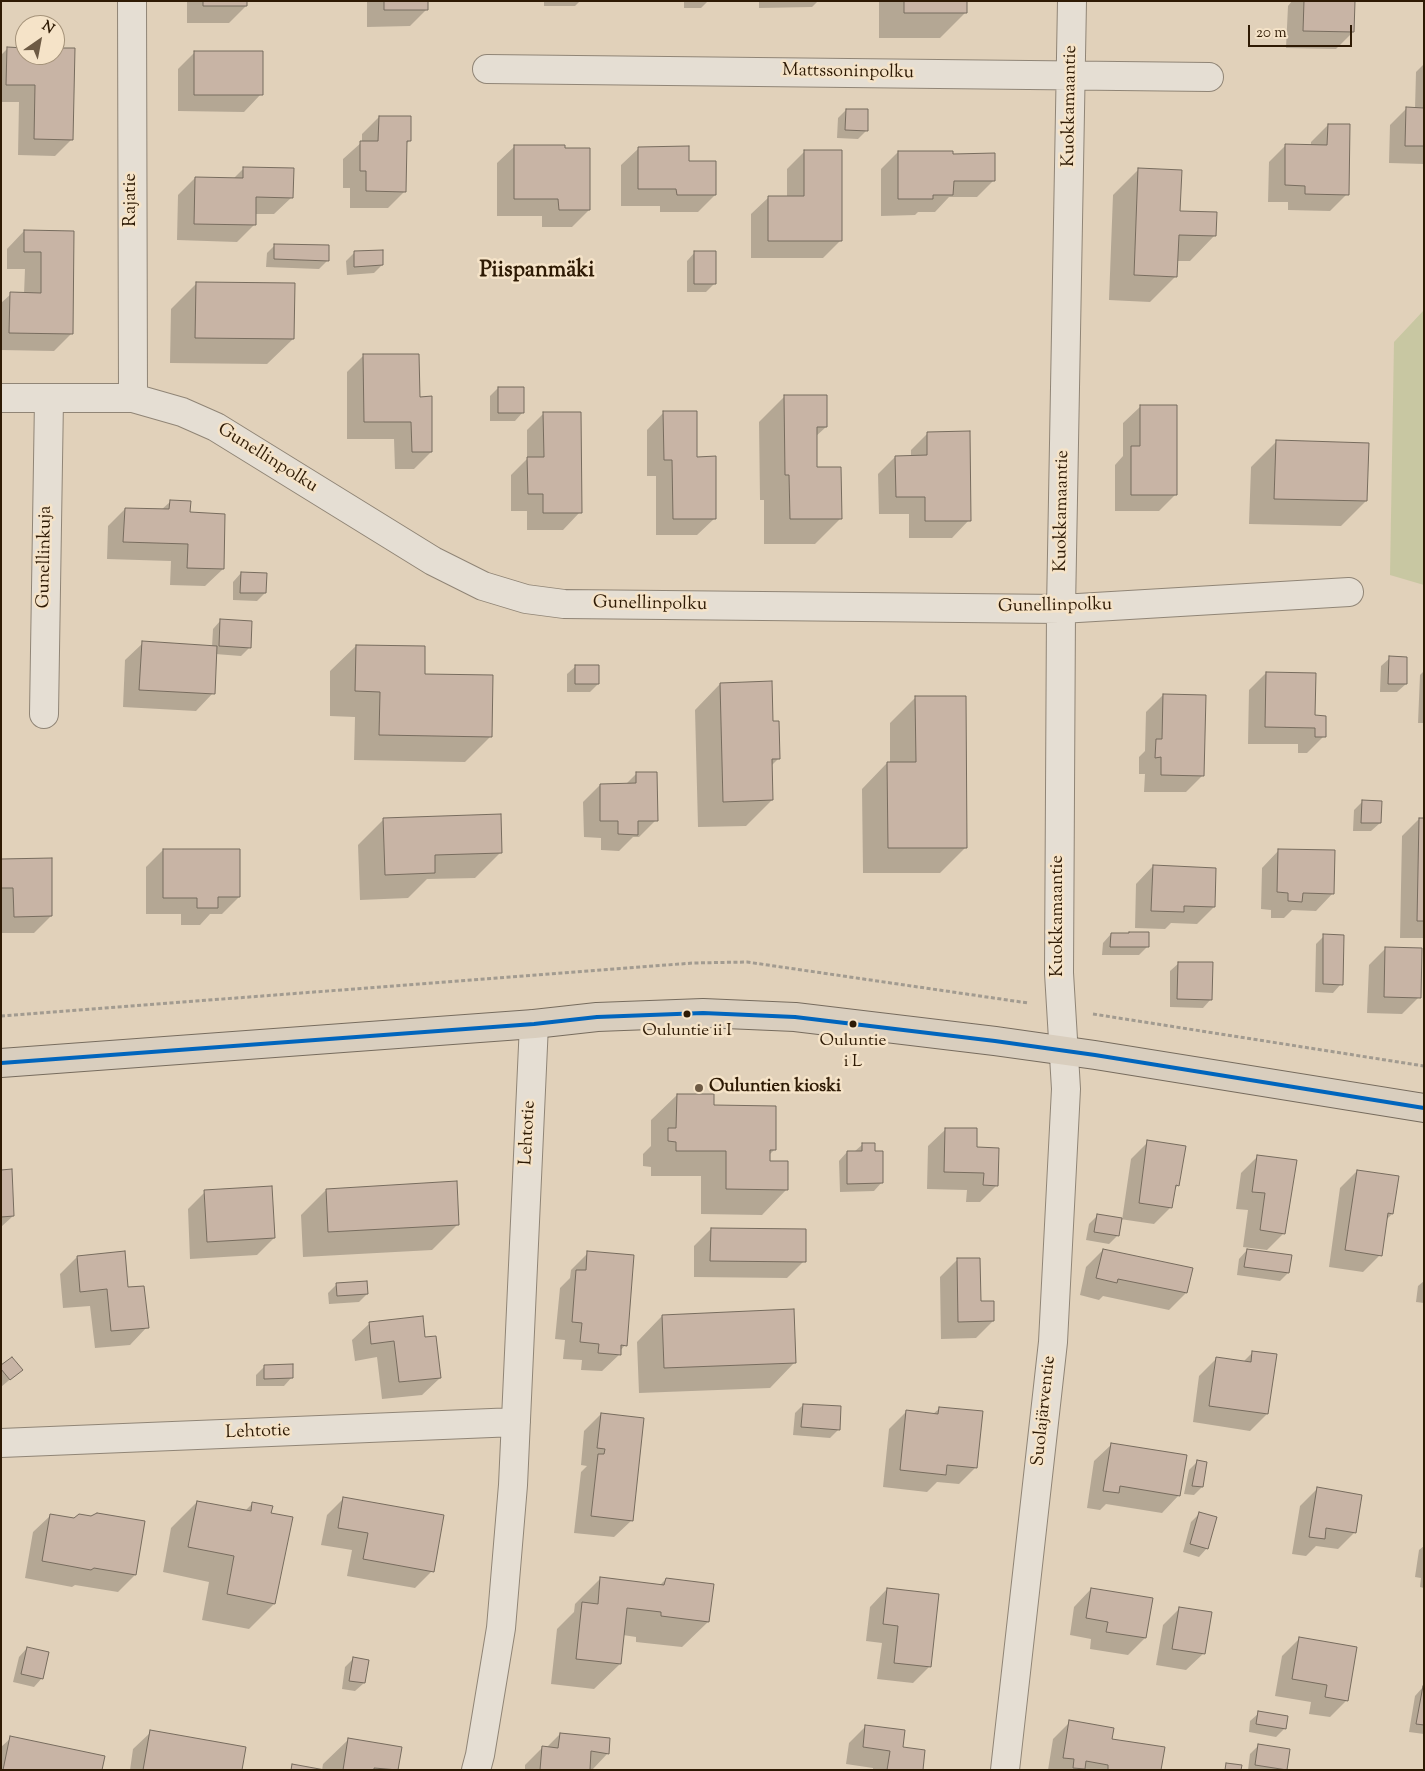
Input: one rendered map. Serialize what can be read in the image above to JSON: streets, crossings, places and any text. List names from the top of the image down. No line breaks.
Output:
{"streets":{"street":["Mattssoninpolku","Kuokkamaantie","Rajatie","Gunellinpolku","Gunellinkuja","Lehtotie","Suolajärventie"]},"crossings":[["Mattssoninpolku","Kuokkamaantie"],["Kuokkamaantie","Gunellinpolku"],["Kuokkamaantie","Suolajärventie"],["Rajatie","Gunellinpolku"],["Gunellinpolku","Gunellinkuja"]],"districts":["Piispanmäki"],"places":["Ouluntie ii I","Ouluntie i L","Ouluntien kioski"],"scale_bar":"20 m","north":"top right"}
